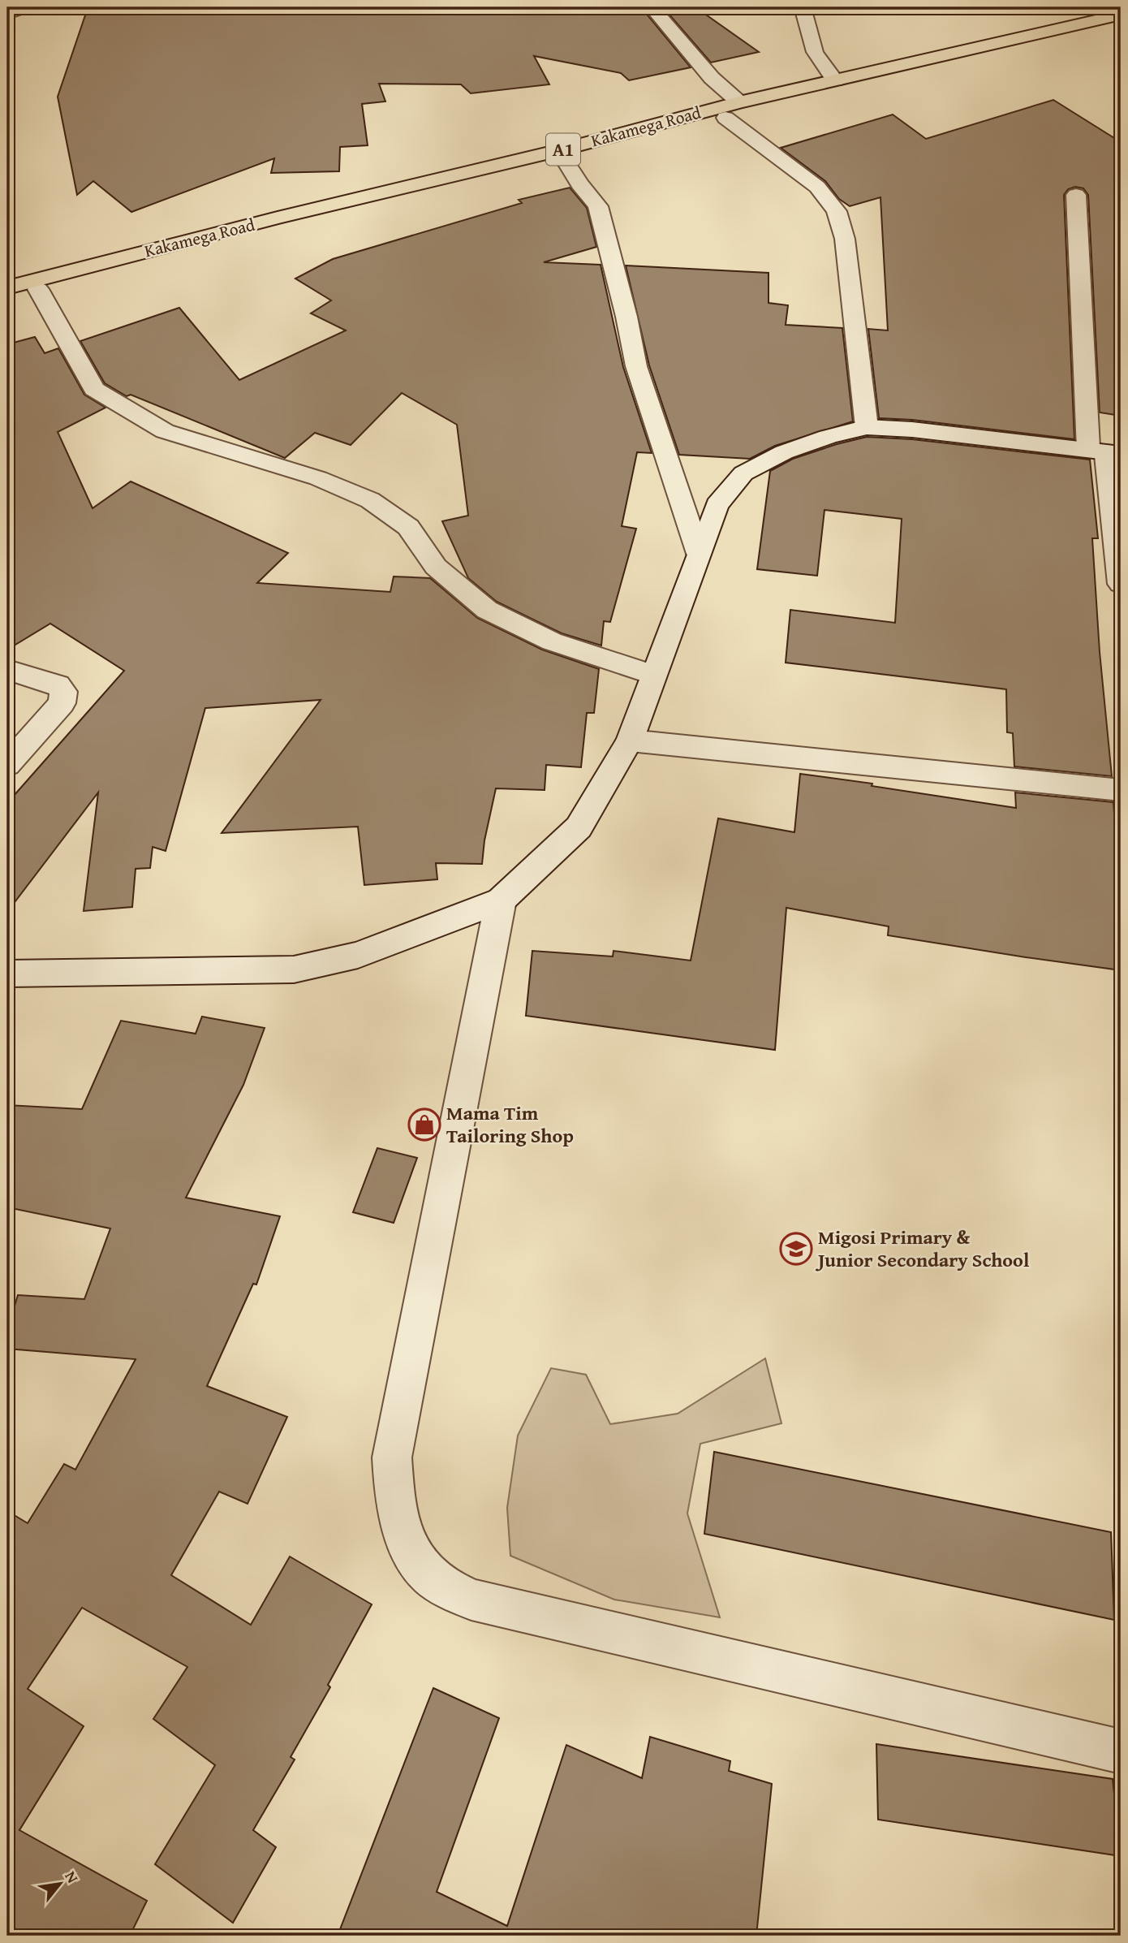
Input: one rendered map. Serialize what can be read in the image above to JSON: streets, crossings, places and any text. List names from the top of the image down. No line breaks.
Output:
{"streets":{"highway":["Kakamega Road","A1"]},"places":{"shop":["Mama Tim Tailoring Shop"],"school or university":["Migosi Primary & Junior Secondary School"]},"north":"top right"}
